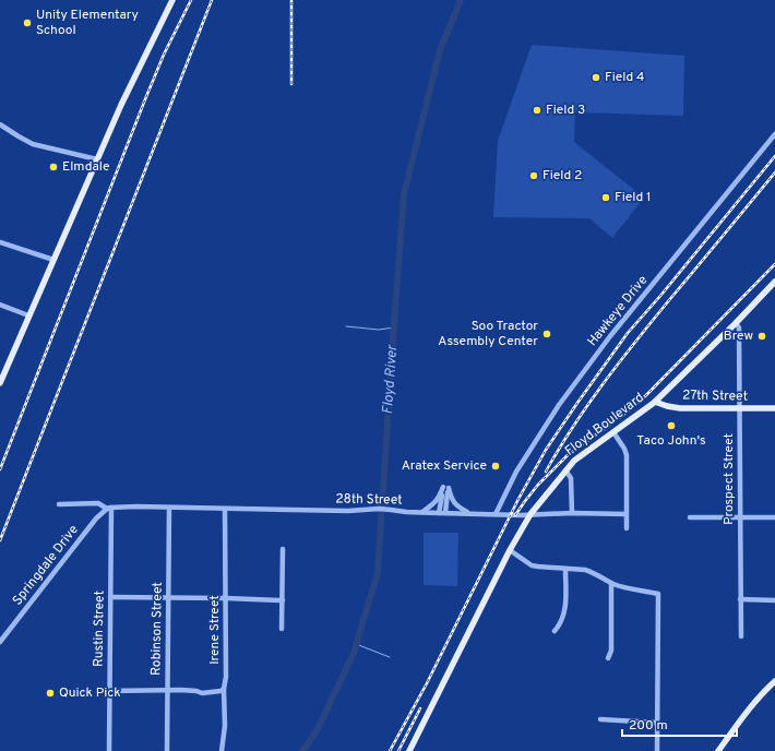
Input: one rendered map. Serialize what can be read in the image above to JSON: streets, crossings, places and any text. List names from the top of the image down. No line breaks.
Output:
{"streets":{"main road":["27th Street","Floyd Boulevard"],"street":["Hawkeye Drive","Prospect Street","28th Street","Springdale Drive","Rustin Street","Robinson Street","Irene Street"]},"crossings":[["Hawkeye Drive","28th Street"],["27th Street","Floyd Boulevard"],["27th Street","Prospect Street"],["Floyd Boulevard","Prospect Street"],["Floyd Boulevard","28th Street"],["28th Street","Springdale Drive"],["28th Street","Rustin Street"],["28th Street","Robinson Street"],["28th Street","Irene Street"],["Springdale Drive","Rustin Street"]],"water":["Floyd River"],"places":["Unity Elementary School","Field 4","Field 3","Elmdale","Field 2","Field 1","Soo Tractor Assembly Center","Brew","Taco John's","Aratex Service","Quick Pick"],"scale_bar":"200 m"}
